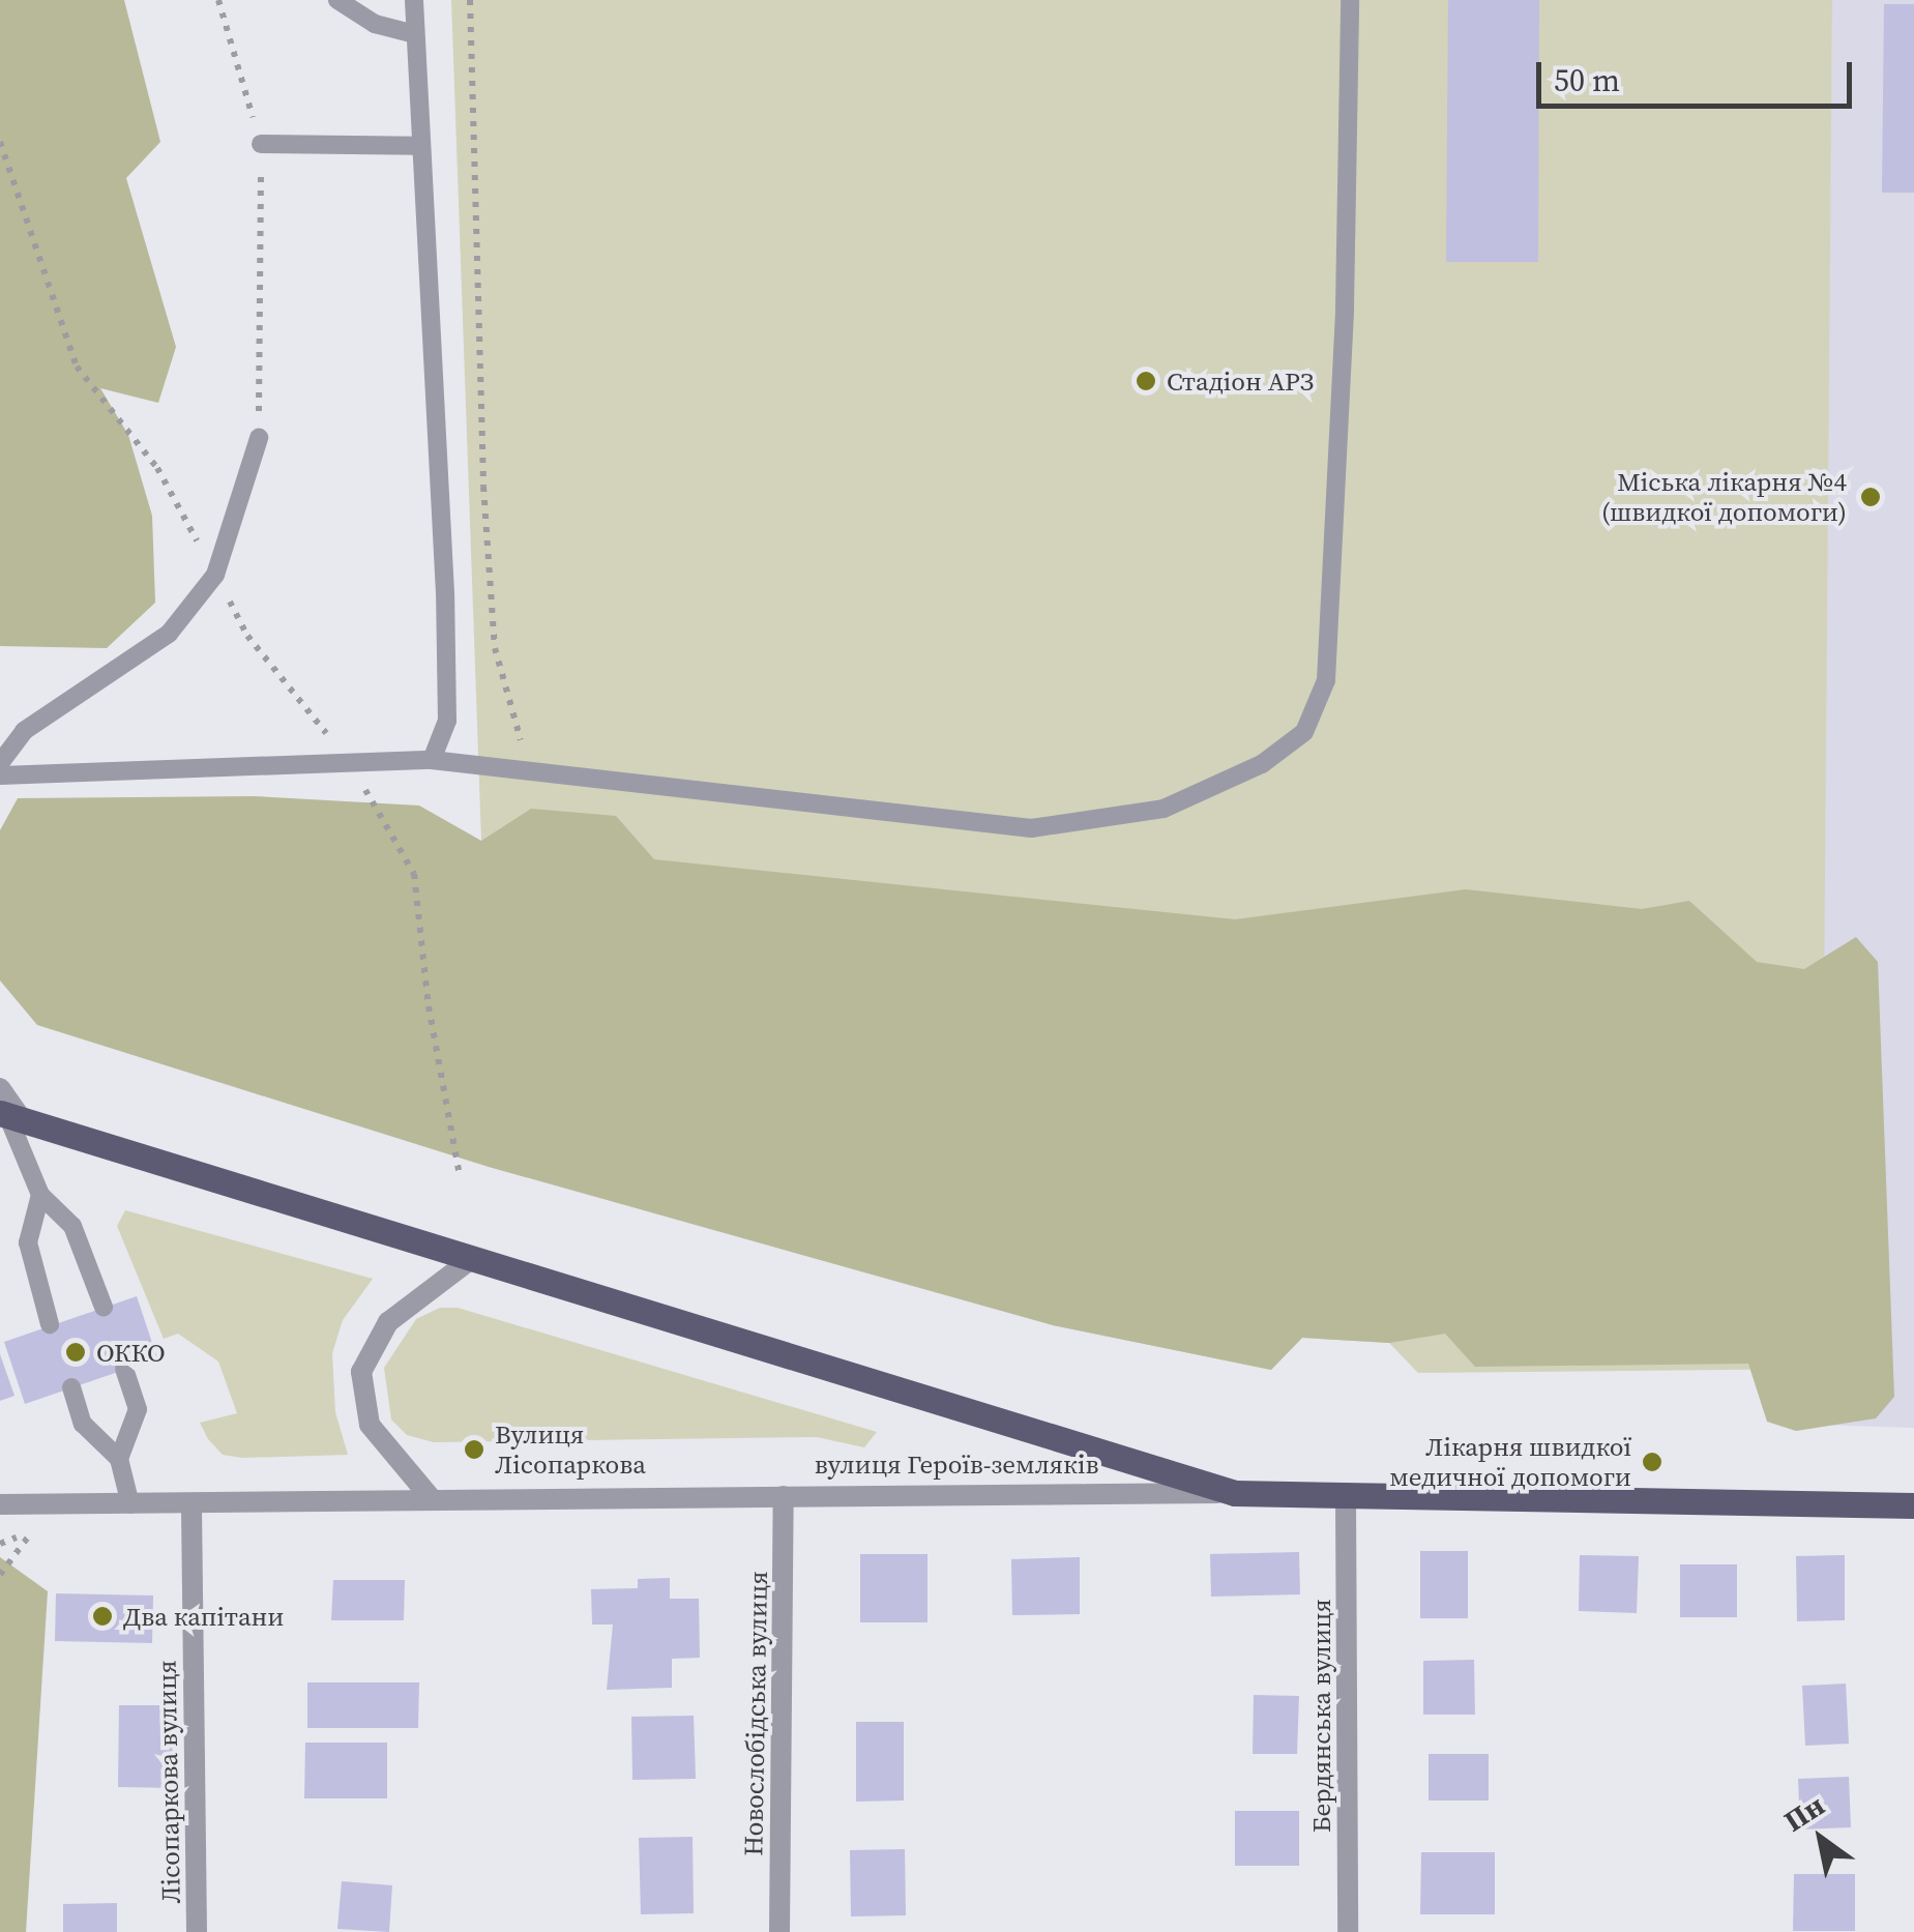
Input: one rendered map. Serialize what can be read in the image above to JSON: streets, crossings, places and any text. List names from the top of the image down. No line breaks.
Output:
{"streets":{"main road":["вулиця Героїв-земляків"],"street":["Новослобідська вулиця","Бердянська вулиця","Лісопаркова вулиця"]},"crossings":[["вулиця Героїв-земляків","Новослобідська вулиця"],["вулиця Героїв-земляків","Бердянська вулиця"],["вулиця Героїв-земляків","Лісопаркова вулиця"]],"places":["Стадіон АРЗ","Міська лікарня №4 (швидкої допомоги)","ОККО","Вулиця Лісопаркова","Лікарня швидкої медичної допомоги","Два капітани"],"scale_bar":"50 m","north":"top left"}
